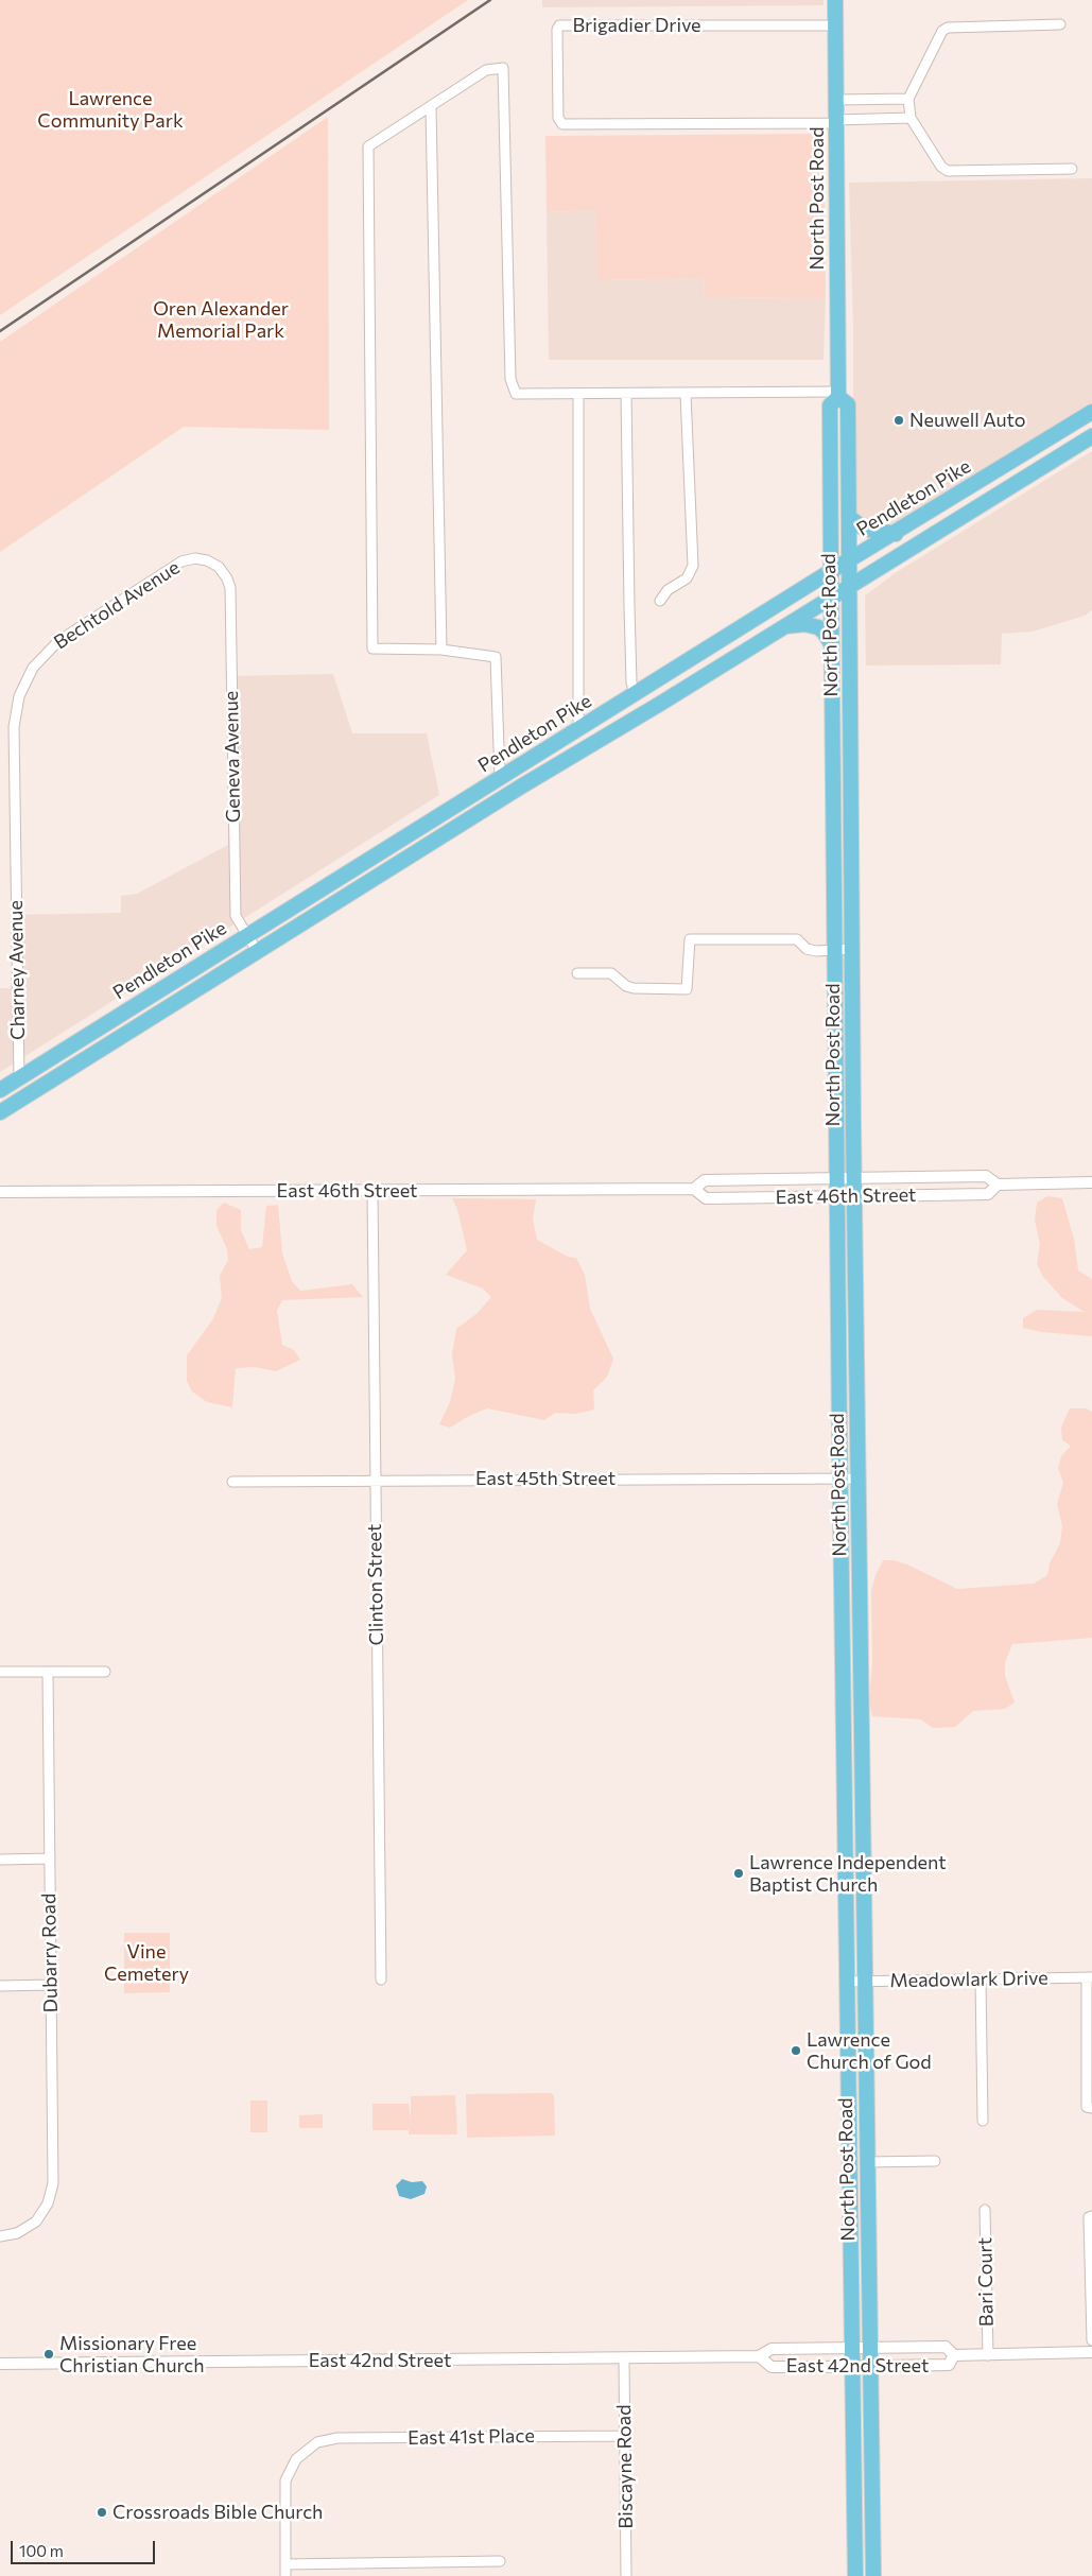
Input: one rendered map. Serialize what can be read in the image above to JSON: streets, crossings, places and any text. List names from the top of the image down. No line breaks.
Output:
{"streets":{"main road":["North Post Road","Pendleton Pike"],"street":["Brigadier Drive","Bechtold Avenue","Geneva Avenue","Charney Avenue","East 46th Street","East 45th Street","Clinton Street","Dubarry Road","Meadowlark Drive","Bari Court","East 42nd Street","East 41st Place","Biscayne Road"]},"crossings":[["Brigadier Drive","North Post Road"],["North Post Road","Pendleton Pike"],["North Post Road","East 46th Street"],["North Post Road","East 45th Street"],["North Post Road","Meadowlark Drive"],["North Post Road","East 42nd Street"],["Pendleton Pike","Geneva Avenue"],["Pendleton Pike","Charney Avenue"],["Bechtold Avenue","Geneva Avenue"],["Bechtold Avenue","Charney Avenue"],["East 46th Street","Clinton Street"],["East 45th Street","Clinton Street"],["Bari Court","East 42nd Street"],["East 42nd Street","Biscayne Road"],["East 41st Place","Biscayne Road"]],"parks":["Lawrence Community Park","Oren Alexander Memorial Park","Vine Cemetery"],"places":["Neuwell Auto","Lawrence Independent Baptist Church","Lawrence Church of God","Missionary Free Christian Church","Crossroads Bible Church"],"scale_bar":"100 m"}
